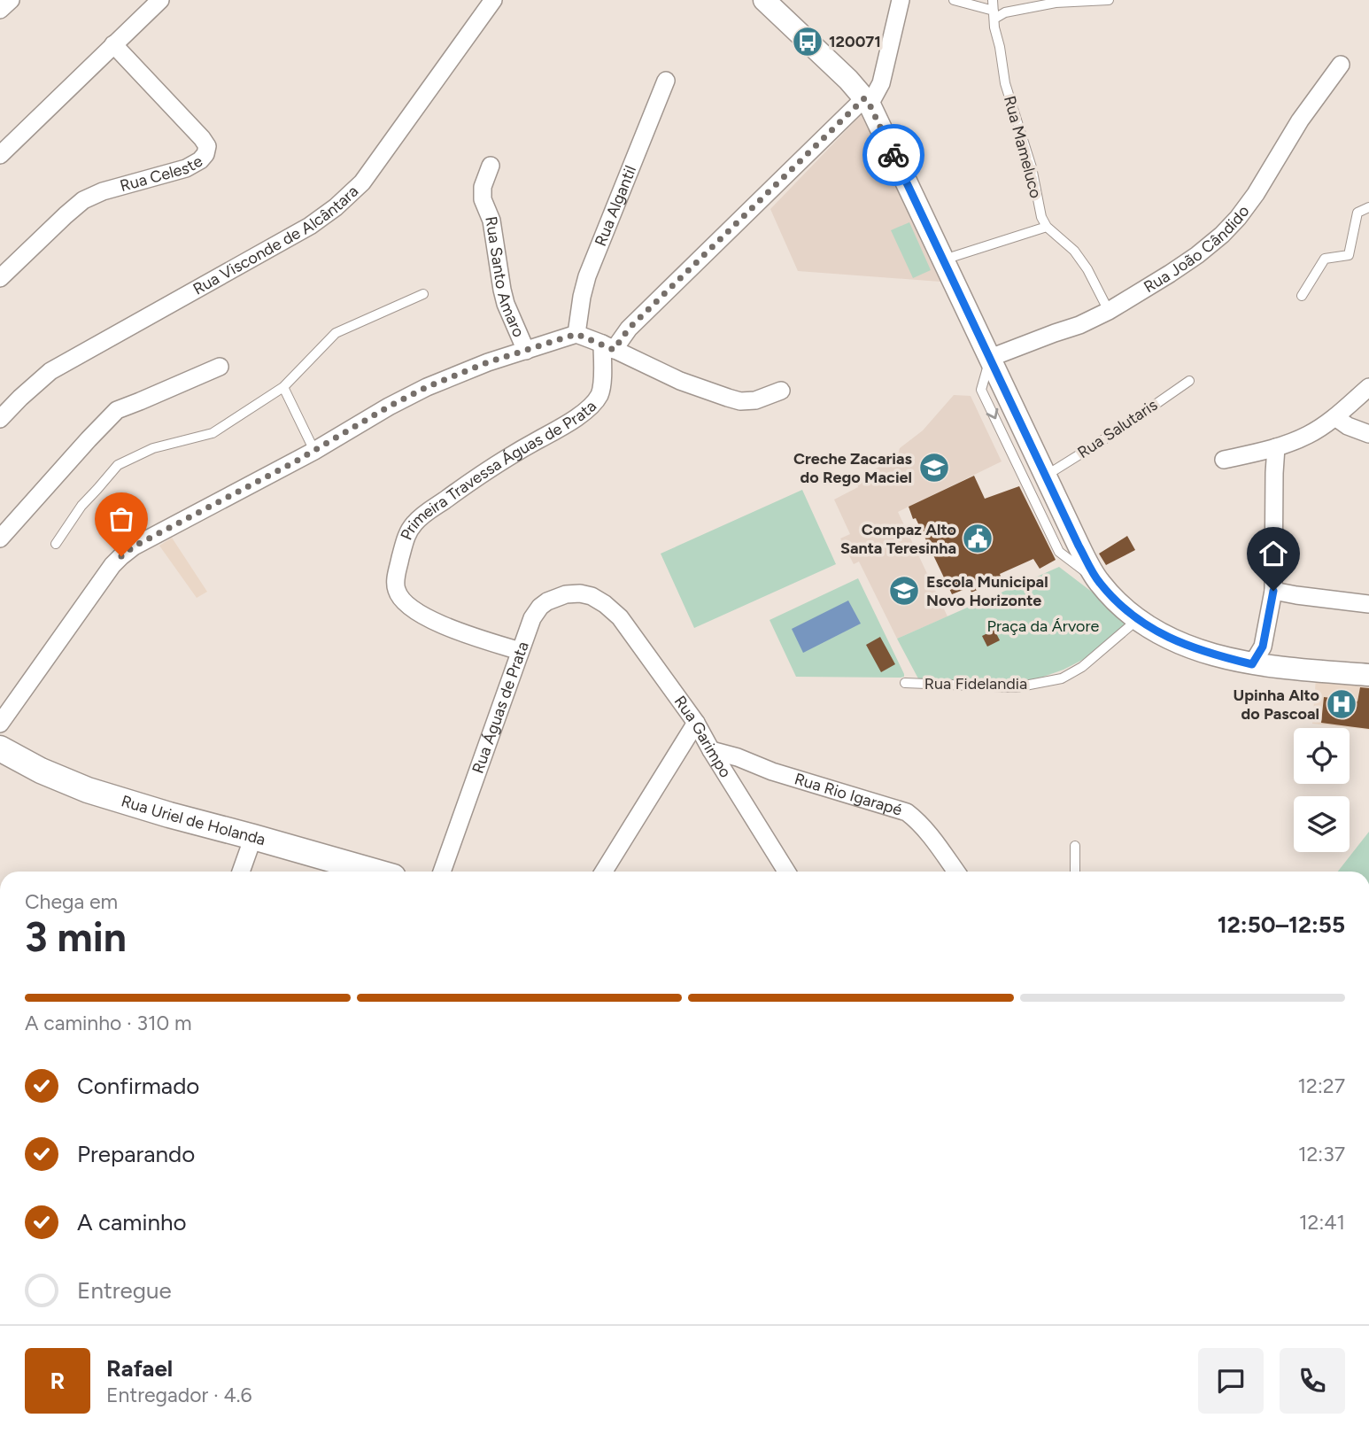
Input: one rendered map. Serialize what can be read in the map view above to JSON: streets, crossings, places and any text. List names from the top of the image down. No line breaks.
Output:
{"streets":{"main road":["Rua Uriel de Holanda"],"street":["Rua Celeste","Rua Algantil","Rua Visconde de Alcântara","Rua João Cândido","Rua Santo Amaro","Primeira Travessa Águas de Prata","Rua Águas de Prata","Rua Garimpo","Rua Rio Igarapé"],"lane":["Rua Mameluco","Rua Salutaris","Rua Fidelandia"]},"crossings":[["Rua Mameluco","Rua João Cândido"],["Primeira Travessa Águas de Prata","Rua Águas de Prata"],["Rua Águas de Prata","Rua Garimpo"],["Rua Garimpo","Rua Rio Igarapé"]],"parks":["Praça da Árvore"],"places":{"bus stop":["120071"],"school or university":["Creche Zacarias do Rego Maciel","Escola Municipal Novo Horizonte"],"public building":["Compaz Alto Santa Teresinha"],"hospital":["Upinha Alto do Pascoal"]},"page":{"heading":["3 min","Chega em","12:50–12:55"],"panel":["Rafael","Entregador · 4.6"],"bar":"A caminho · 310 m","list":[["Confirmado","12:27"],["Preparando","12:37"],["A caminho","12:41"],"Entregue"],"round":"R"}}
